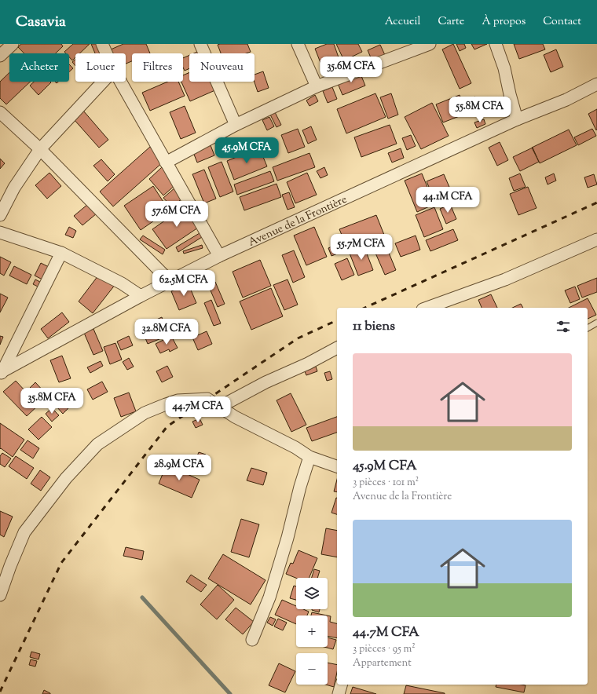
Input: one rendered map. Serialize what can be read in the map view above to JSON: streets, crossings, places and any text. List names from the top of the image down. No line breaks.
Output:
{"streets":{"street":["Avenue de la Frontière"]},"page":{"header":"Casavia","nav":["Accueil","Carte","À propos","Contact"],"chip":["Acheter","Louer","Filtres","Nouveau"],"price":["35.6M CFA","55.8M CFA","45.9M CFA","44.1M CFA","57.6M CFA","55.7M CFA","62.5M CFA","32.8M CFA","35.8M CFA","44.7M CFA","28.9M CFA"],"heading":"11 biens","list":[{"name":"45.9M CFA","note":"3 pièces · 101 m² · Avenue de la Frontière"},{"name":"44.7M CFA","note":"3 pièces · 95 m² · Appartement"}],"map_buttons":["+","−"]}}
